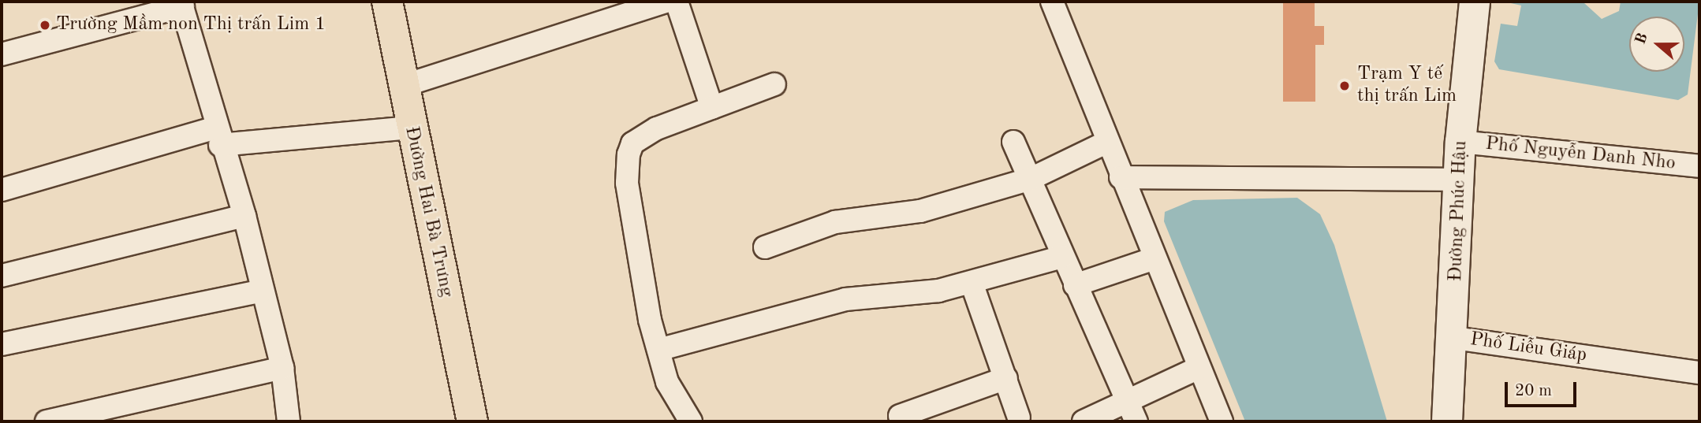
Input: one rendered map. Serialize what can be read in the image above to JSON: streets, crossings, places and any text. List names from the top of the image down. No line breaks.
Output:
{"streets":{"main road":["Đường Hai Bà Trưng"],"street":["Phố Nguyễn Danh Nho","Đường Phúc Hậu","Phố Liễu Giáp"]},"crossings":[["Phố Nguyễn Danh Nho","Đường Phúc Hậu"],["Đường Phúc Hậu","Phố Liễu Giáp"]],"places":["Trường Mầm non Thị trấn Lim 1","Trạm Y tế thị trấn Lim"],"scale_bar":"20 m","north":"left"}
